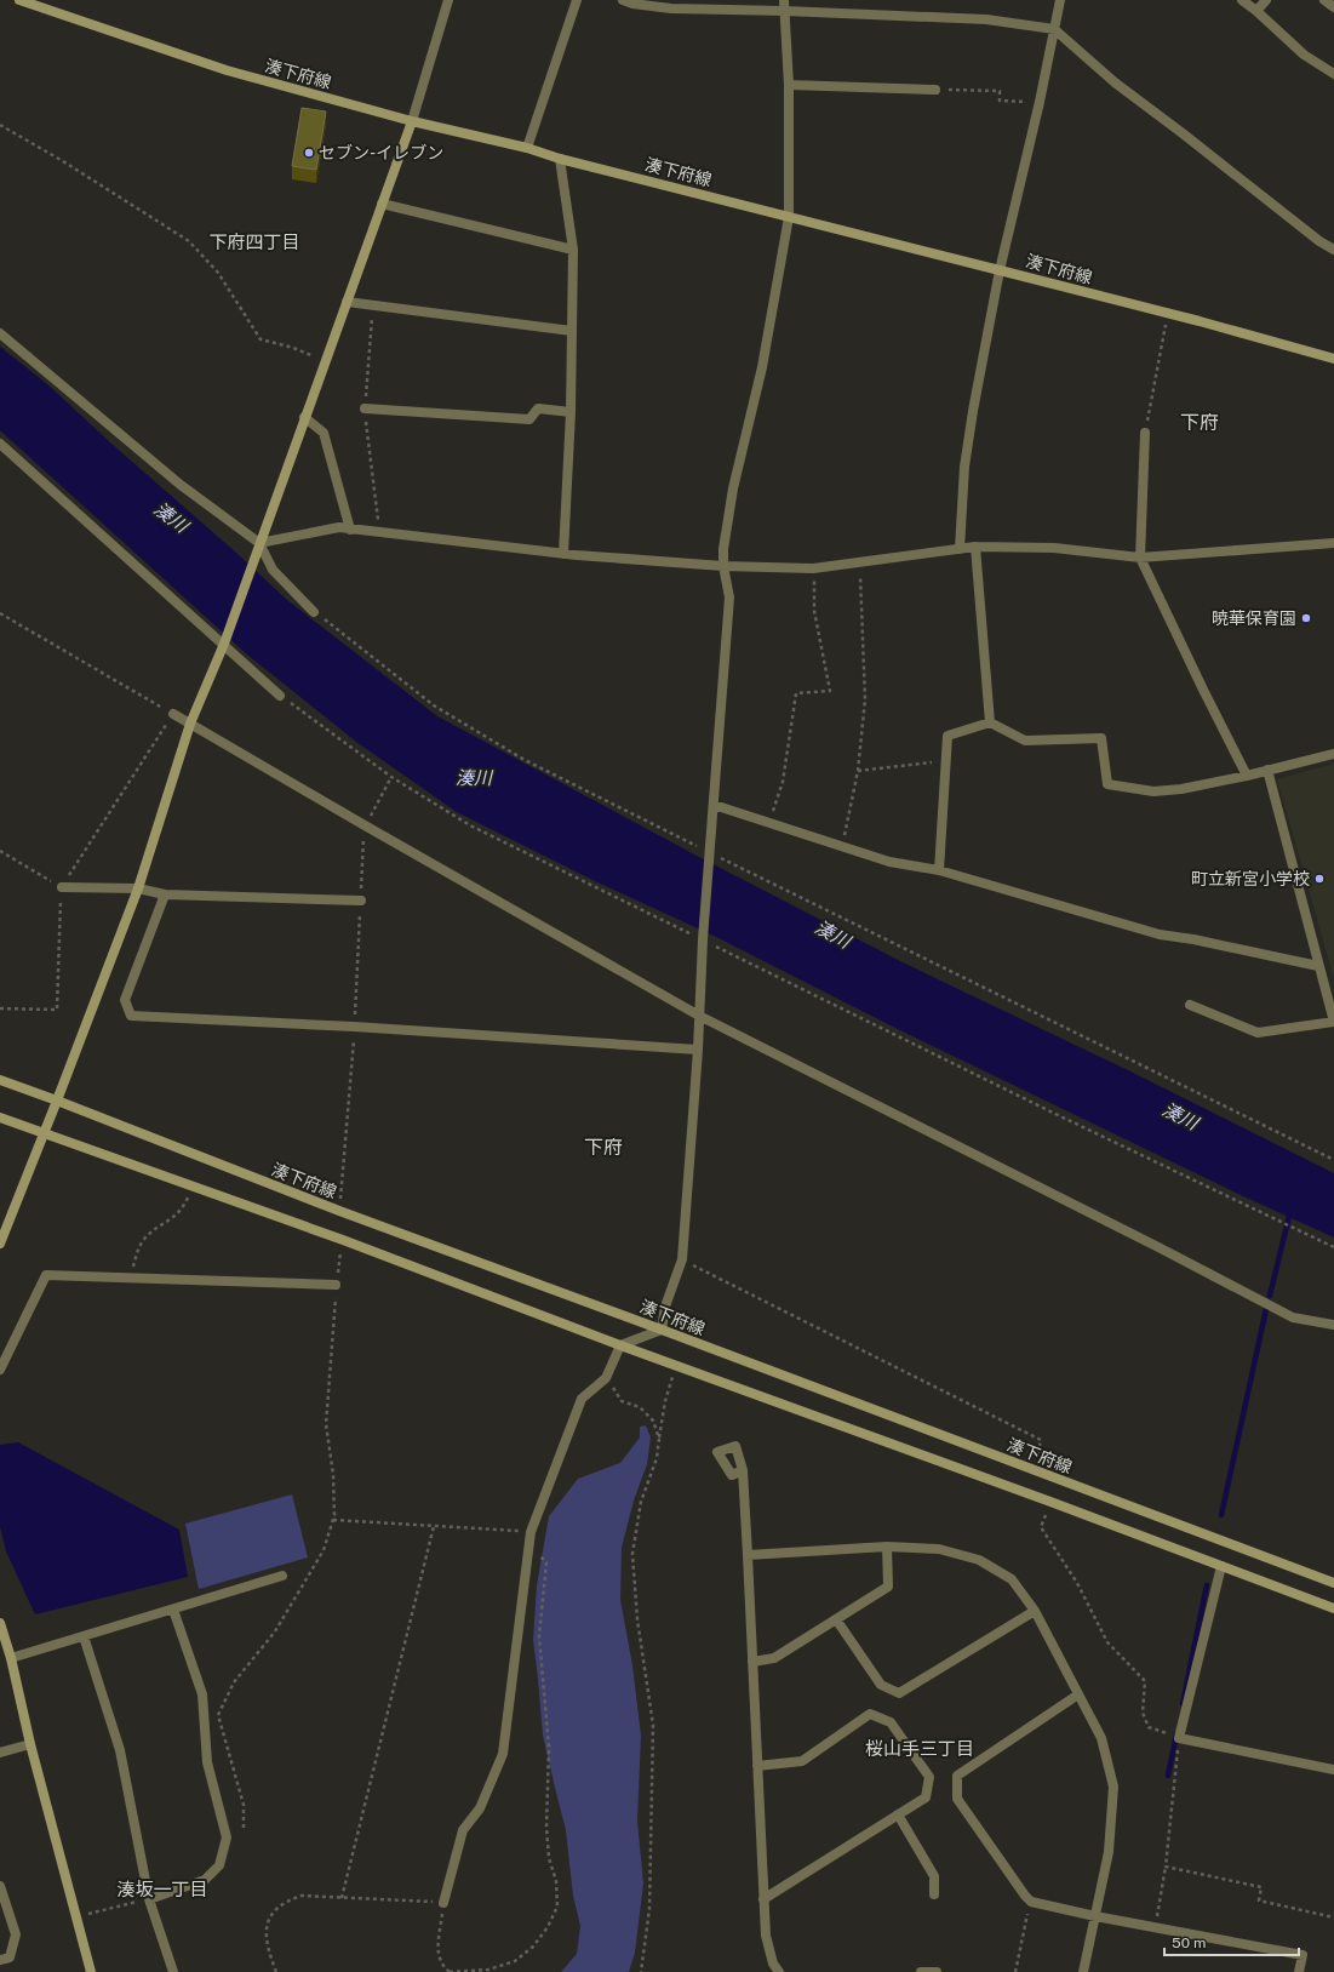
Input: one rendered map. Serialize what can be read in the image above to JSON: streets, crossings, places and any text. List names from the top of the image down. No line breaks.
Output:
{"streets":{"main road":["湊下府線"]},"districts":["下府四丁目","下府","下府","桜山手三丁目","湊坂一丁目"],"water":["湊川"],"places":["セブン-イレブン","暁華保育園","町立新宮小学校"],"scale_bar":"50 m"}
